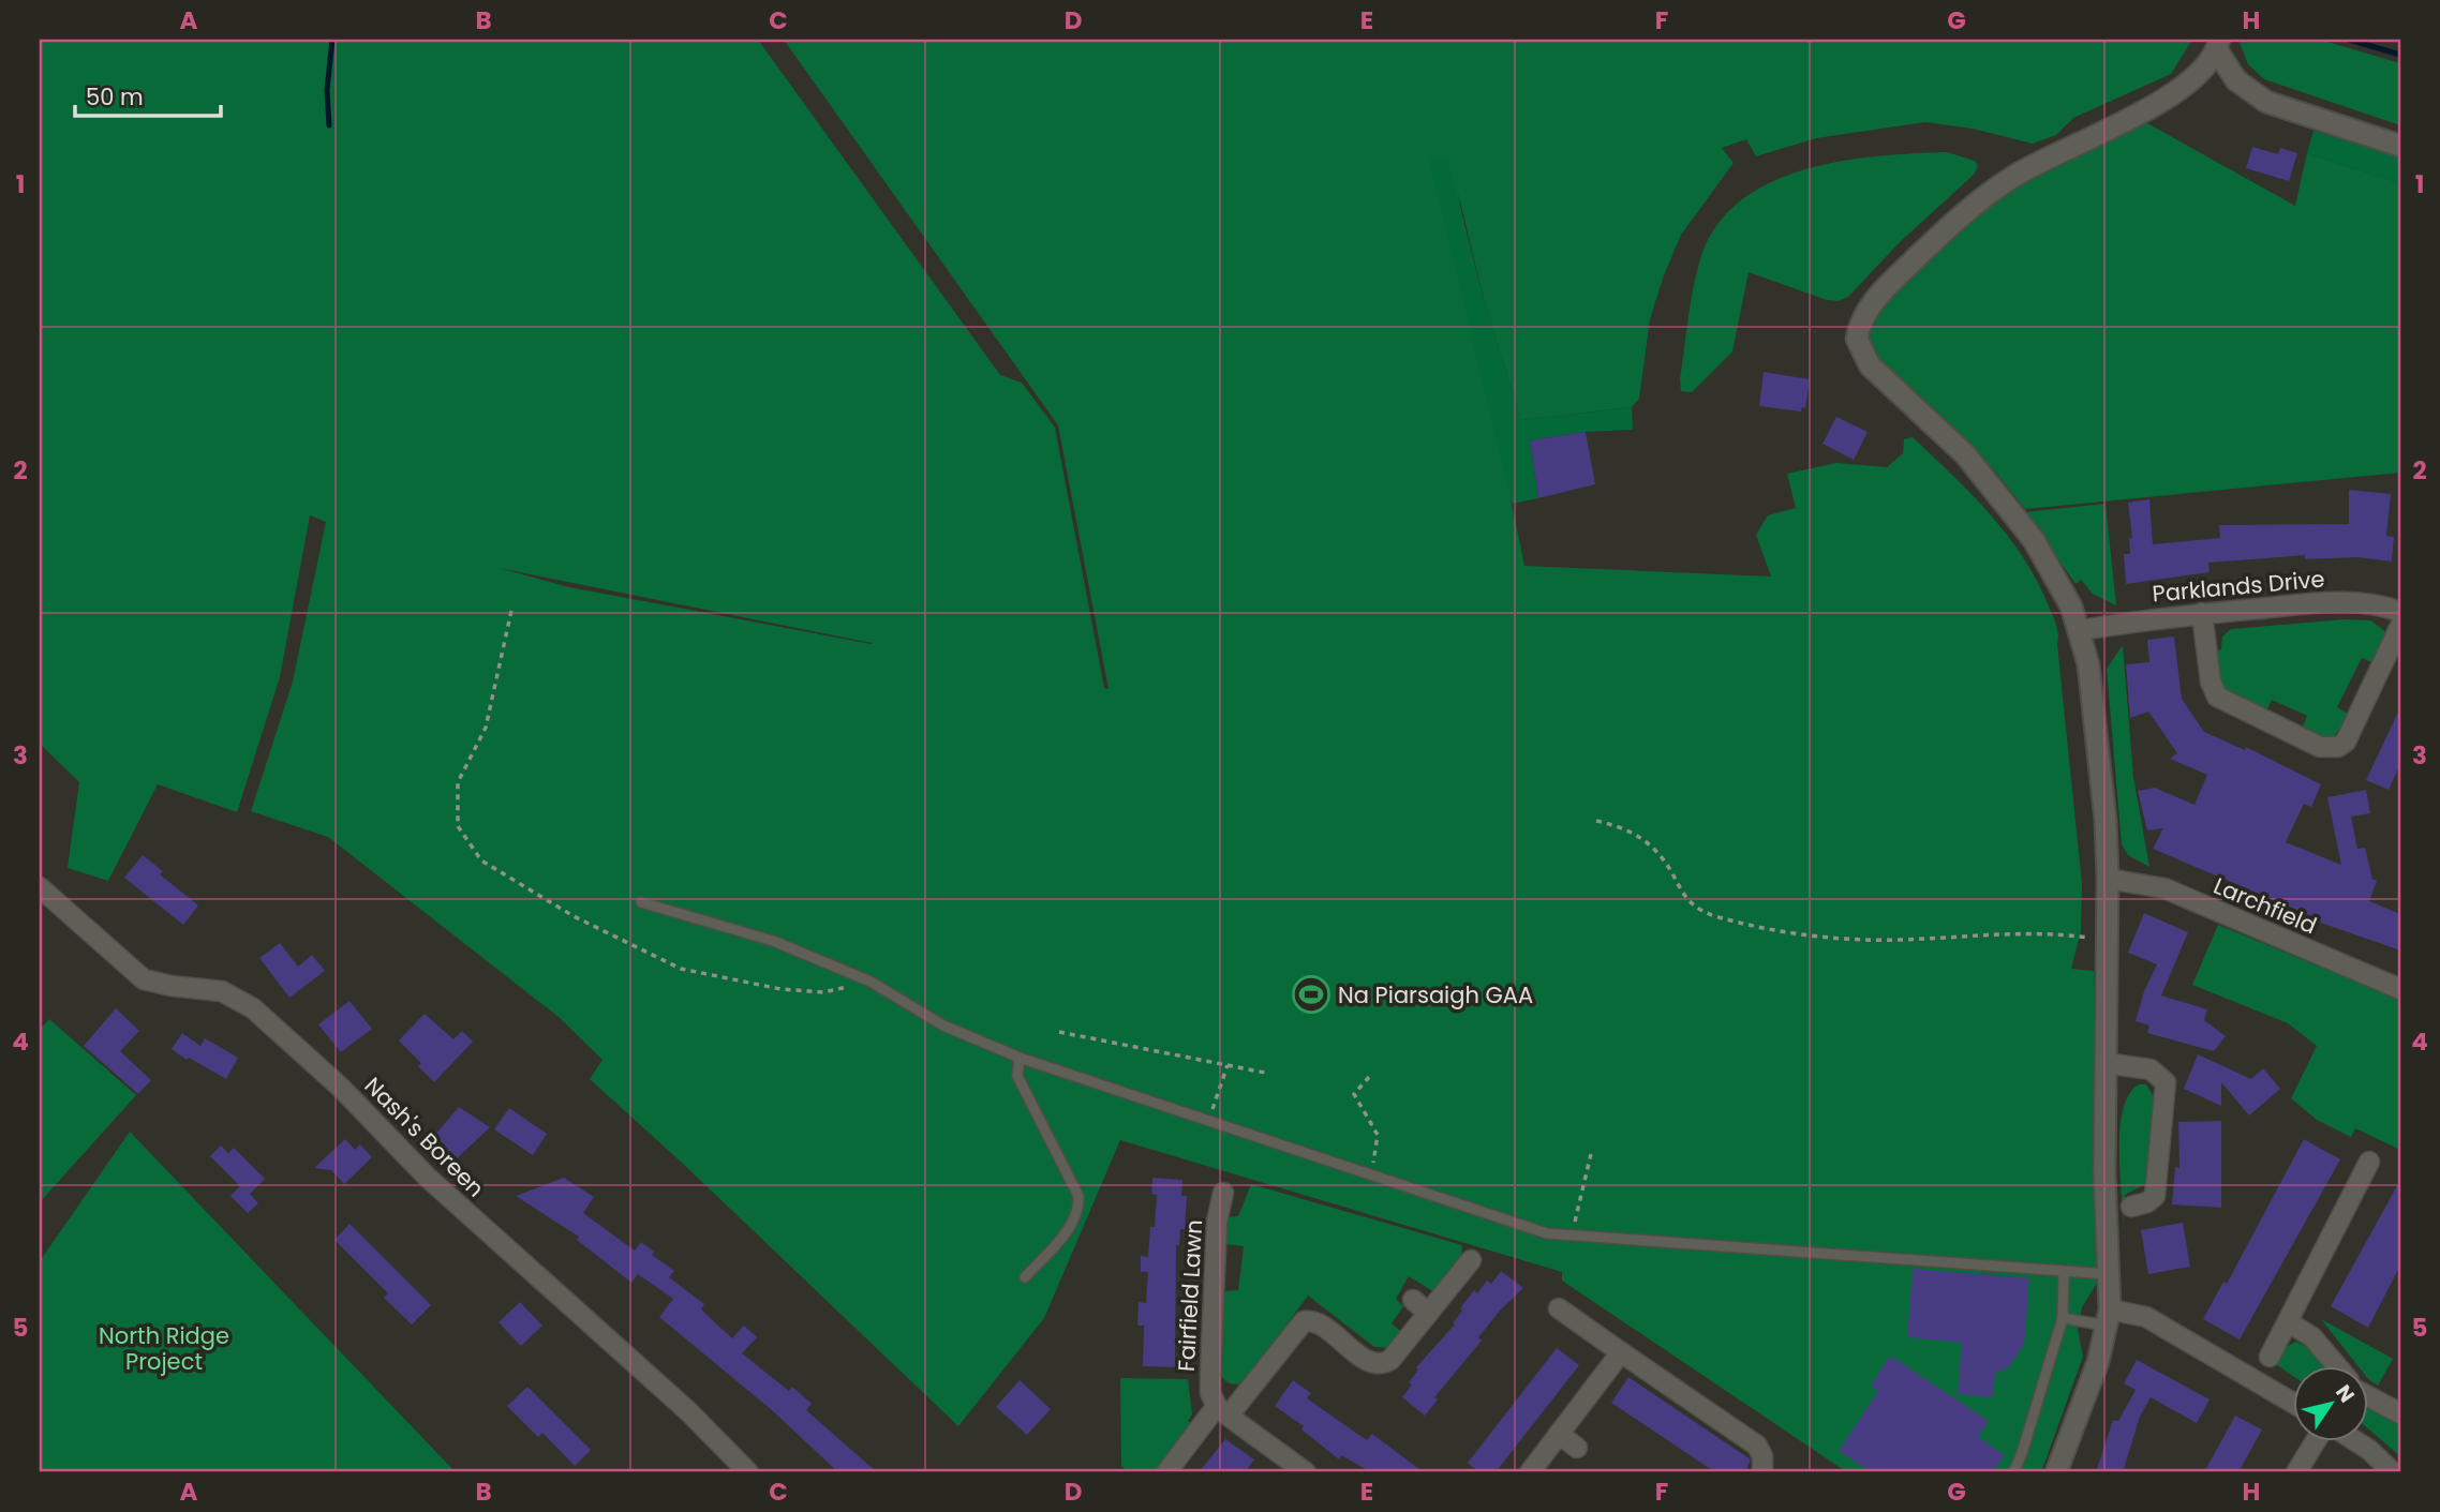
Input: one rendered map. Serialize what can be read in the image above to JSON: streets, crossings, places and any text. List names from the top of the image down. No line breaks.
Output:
{"streets":{"street":["Parklands Drive","Larchfield","Nash's Boreen","Fairfield Lawn"]},"parks":["North Ridge Project"],"places":{"sports":["Na Piarsaigh GAA"]},"scale_bar":"50 m","north":"top right","grid":{"columns":["A","B","C","D","E","F","G","H"],"rows":["1","2","3","4","5"]}}
